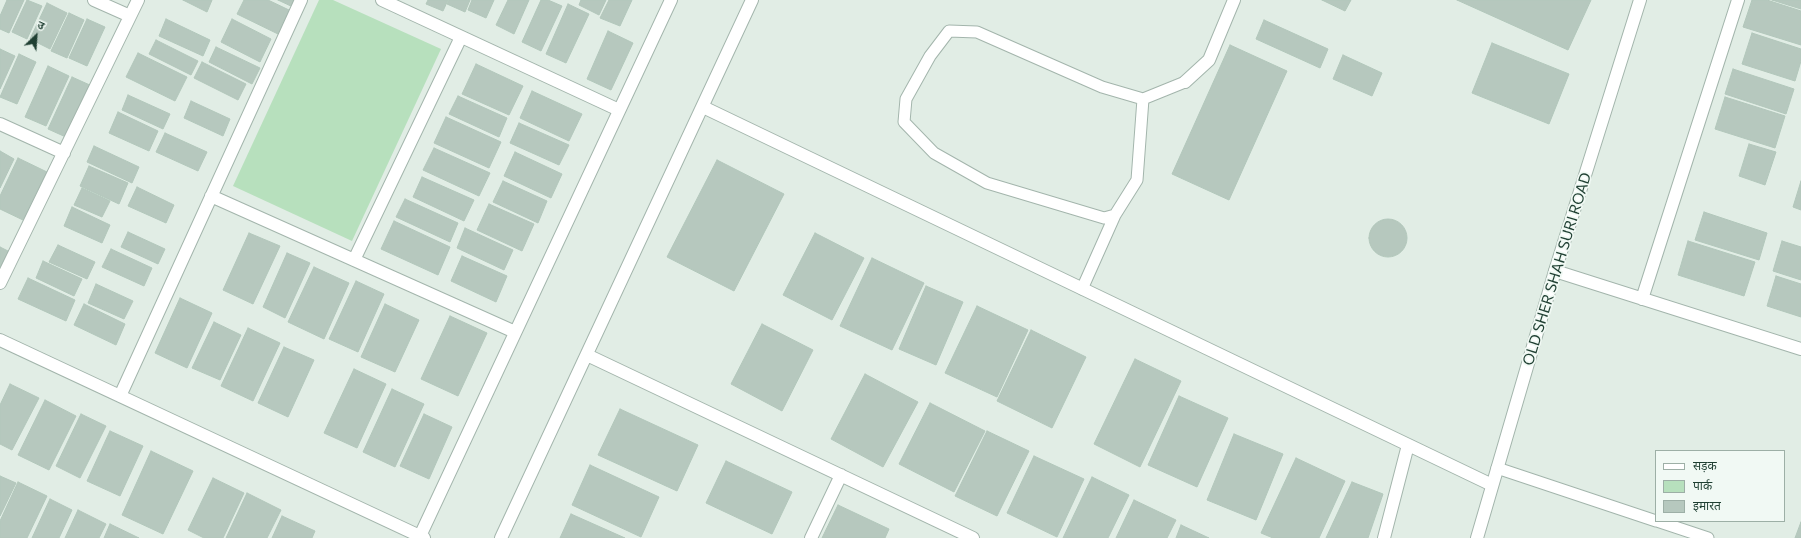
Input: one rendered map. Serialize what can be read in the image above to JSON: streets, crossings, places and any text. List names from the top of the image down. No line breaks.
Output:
{"streets":{"street":["OLD SHER SHAH SURI ROAD"]},"legend":["सड़क","पार्क","इमारत"],"north":"top right"}
